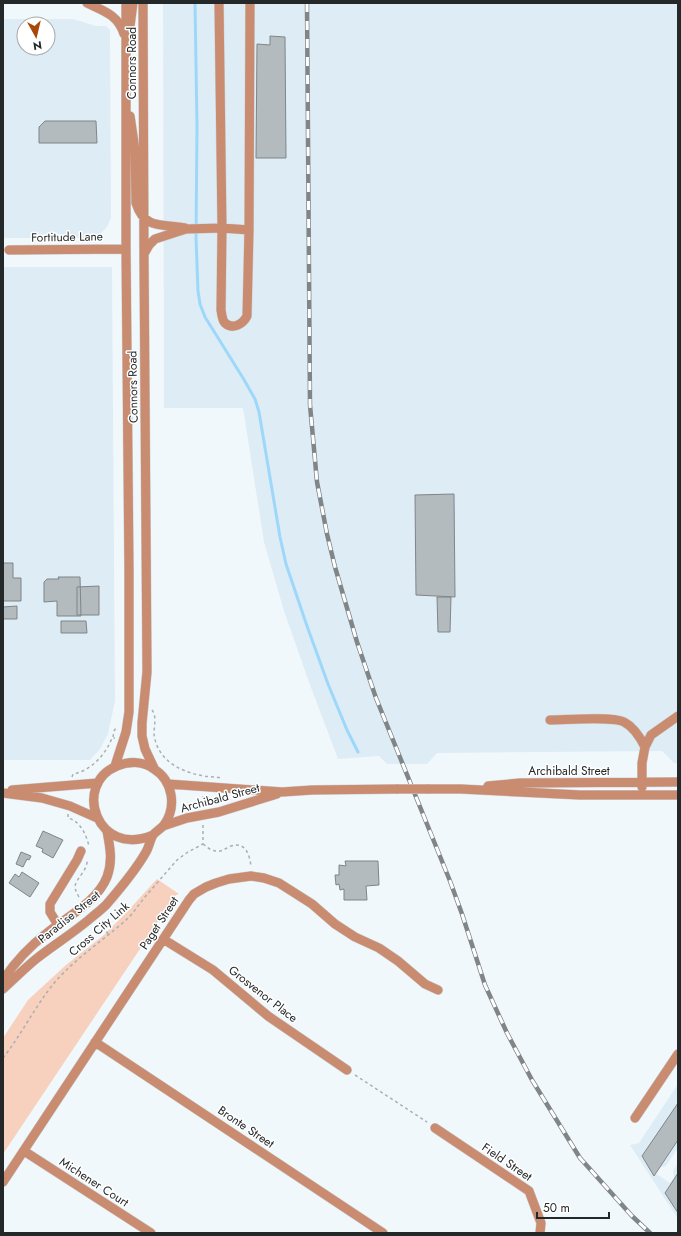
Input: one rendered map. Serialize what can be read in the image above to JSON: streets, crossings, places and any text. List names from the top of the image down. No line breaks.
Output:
{"streets":{"street":["Connors Road","Fortitude Lane","Archibald Street","Paradise Street","Paget Street","Grosvenor Place","Bronte Street","Field Street","Michener Court"],"path":["Cross City Link"]},"crossings":[["Connors Road","Fortitude Lane"],["Connors Road","Archibald Street"],["Connors Road","Paradise Street"],["Archibald Street","Paradise Street"],["Paget Street","Grosvenor Place"],["Paget Street","Bronte Street"],["Paget Street","Michener Court"]],"scale_bar":"50 m","north":"bottom"}
